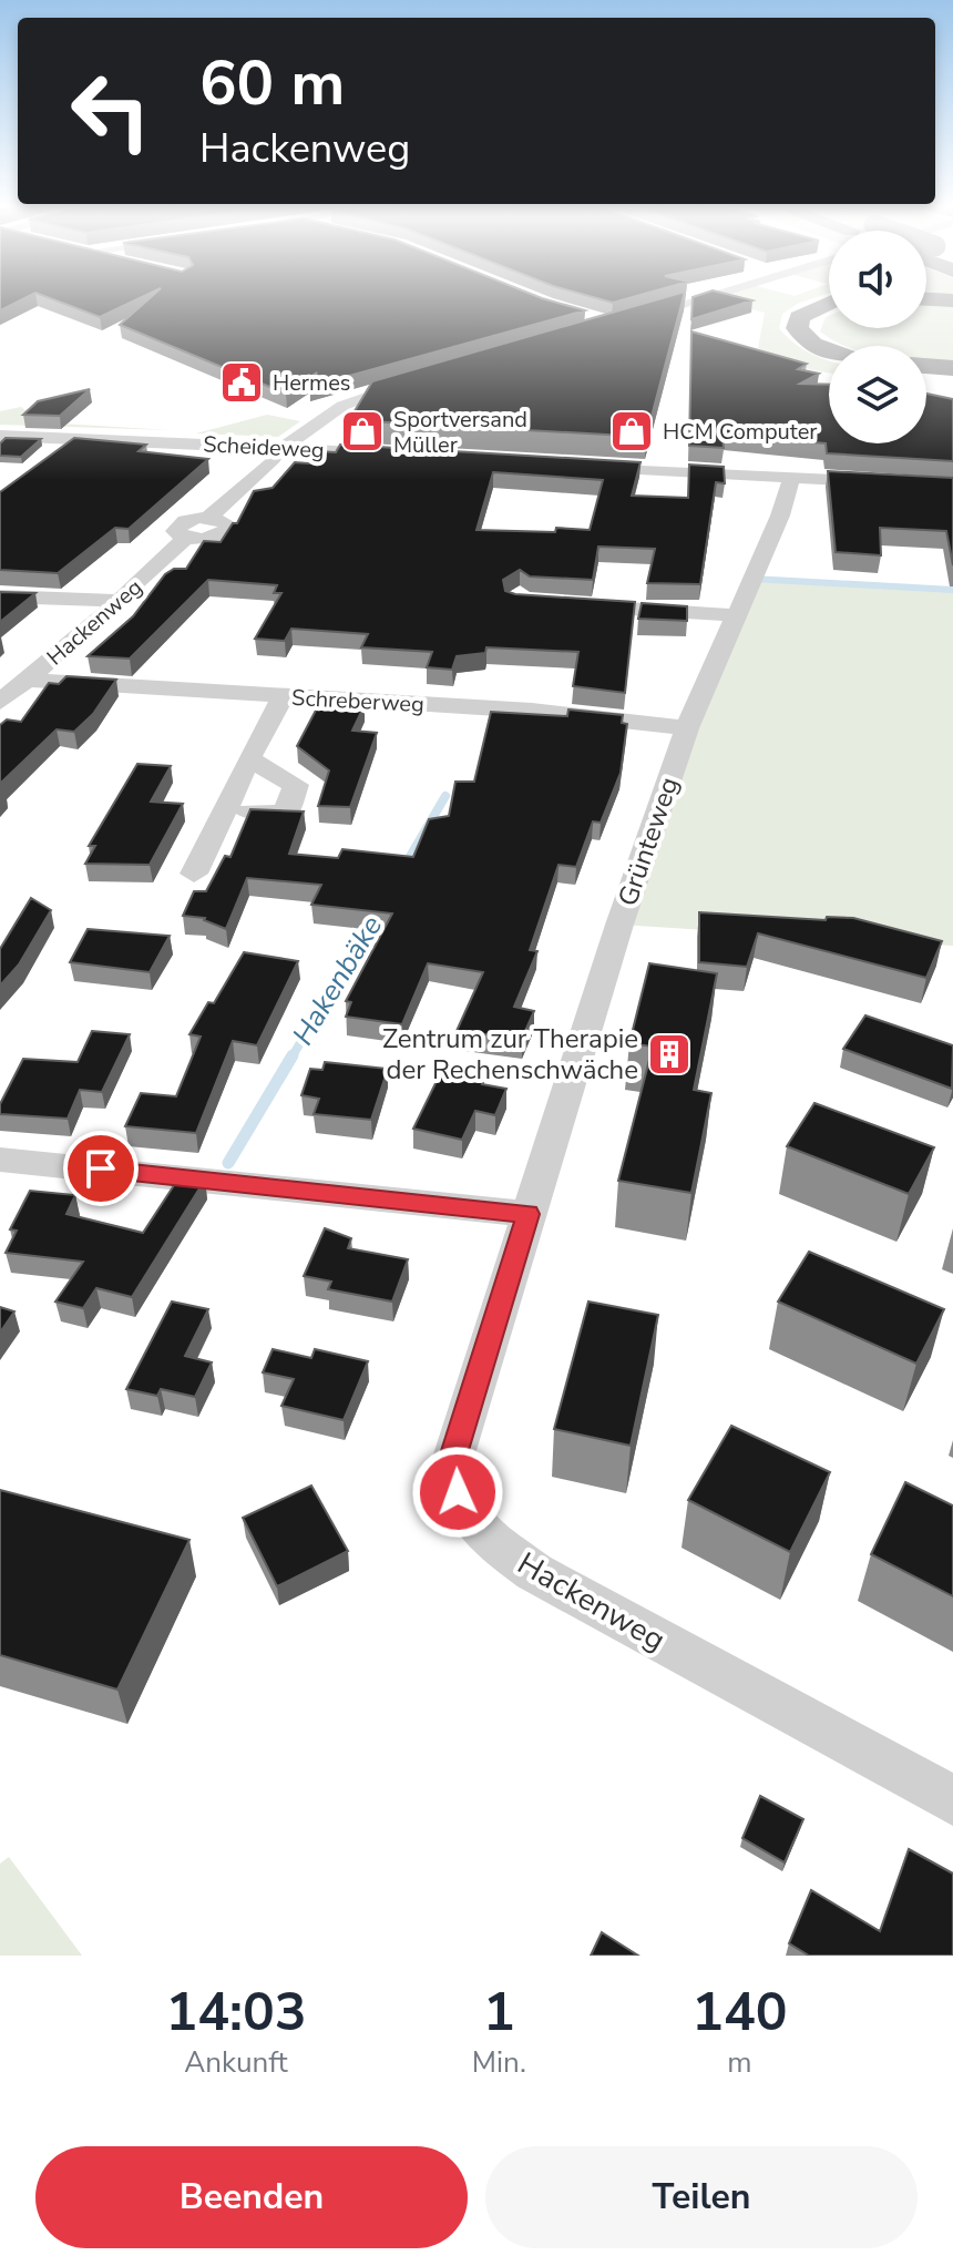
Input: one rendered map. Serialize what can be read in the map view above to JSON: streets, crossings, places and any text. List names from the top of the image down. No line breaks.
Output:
{"streets":{"street":["Scheideweg","Hackenweg","Schreberweg","Grünteweg"]},"crossings":[["Scheideweg","Hackenweg"],["Hackenweg","Schreberweg"],["Hackenweg","Grünteweg"],["Schreberweg","Grünteweg"]],"water":["Hakenbäke"],"places":{"public building":["Hermes"],"shop":["Sportversand Müller","HCM Computer"],"building":["Zentrum zur Therapie der Rechenschwäche"]},"page":{"turn":["60 m","Hackenweg"],"eta":["14:03","Ankunft","1","Min.","140","m"],"buttons":["Beenden","Teilen"]}}
